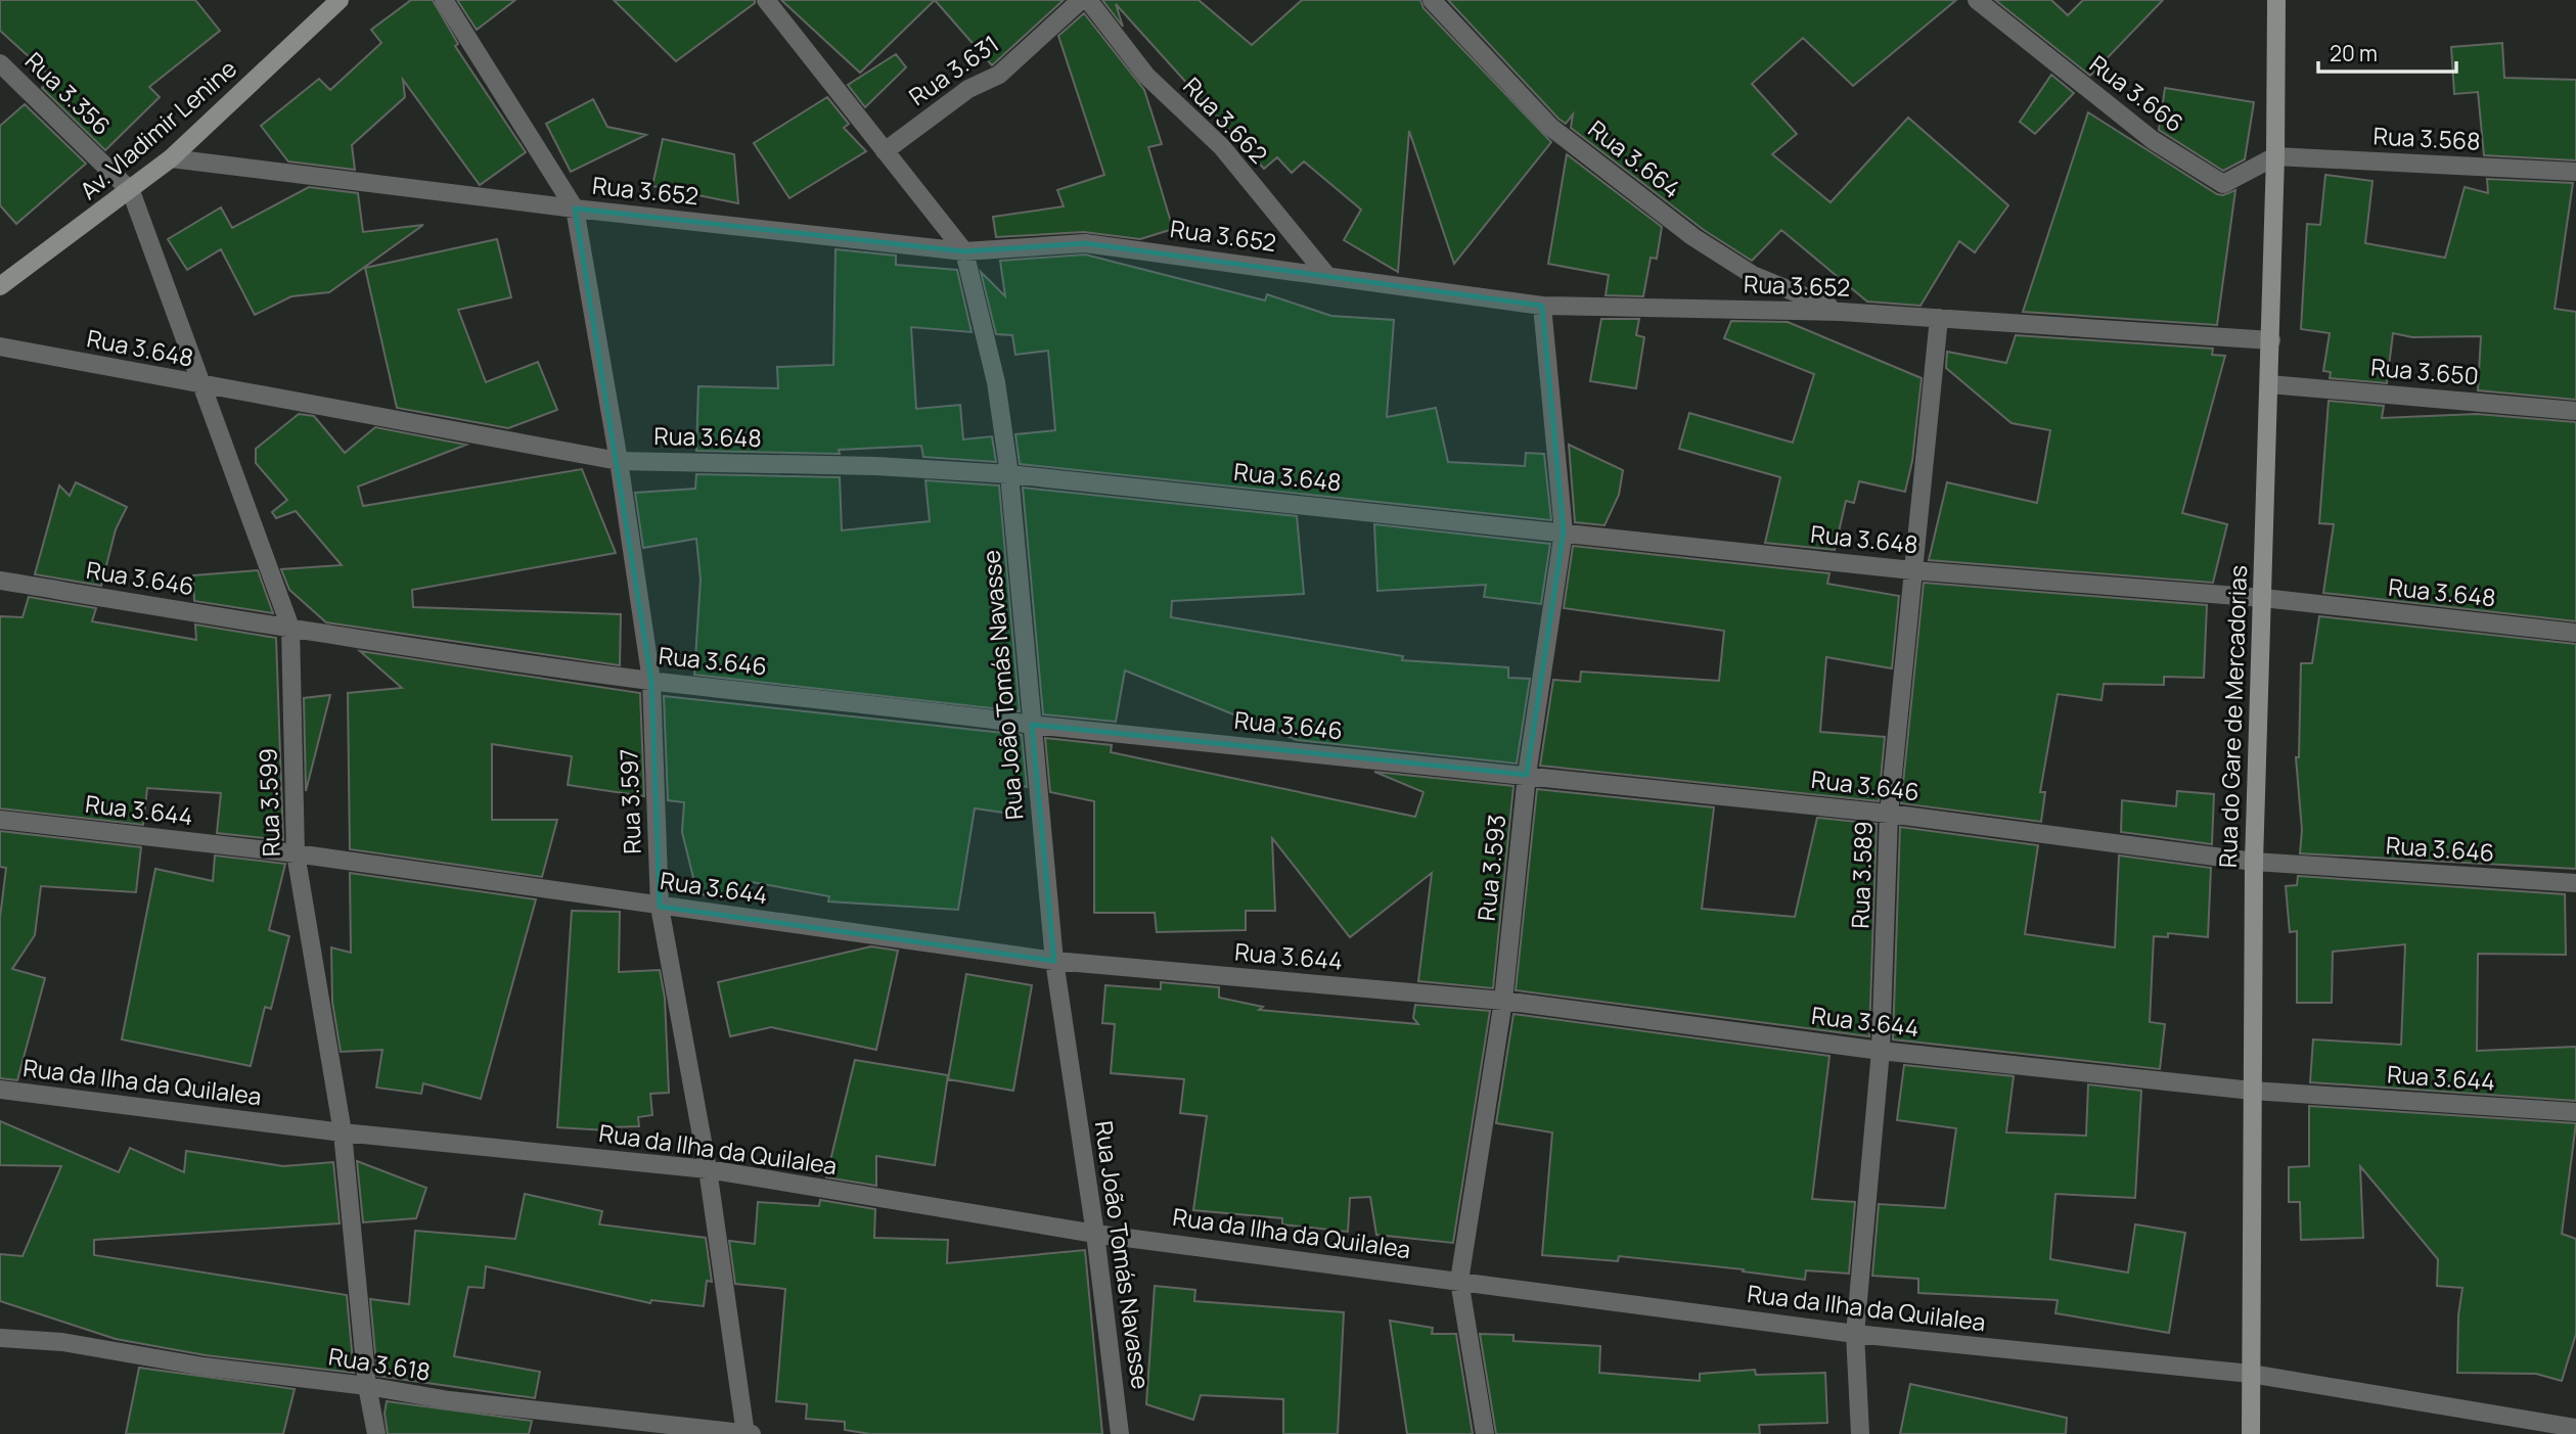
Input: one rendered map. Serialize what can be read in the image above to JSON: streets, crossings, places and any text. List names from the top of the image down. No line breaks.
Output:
{"streets":{"street":["Rua 3.631","Rua 3.356","Rua 3.666","Rua 3.662","Av. Vladimir Lenine","Rua 3.568","Rua 3.664","Rua 3.652","Rua 3.648","Rua 3.650","Rua 3.646","Rua João Tomás Navasse","Rua do Gare de Mercadorias","Rua 3.597","Rua 3.599","Rua 3.644","Rua 3.593","Rua 3.589","Rua da Ilha da Quilalea","Rua 3.618"]},"crossings":[["Rua 3.631","Rua João Tomás Navasse"],["Rua 3.356","Av. Vladimir Lenine"],["Rua 3.356","Rua 3.599"],["Rua 3.666","Rua 3.568"],["Rua 3.666","Rua do Gare de Mercadorias"],["Rua 3.662","Rua 3.652"],["Av. Vladimir Lenine","Rua 3.652"],["Av. Vladimir Lenine","Rua 3.599"],["Rua 3.568","Rua do Gare de Mercadorias"],["Rua 3.664","Rua 3.652"],["Rua 3.652","Rua João Tomás Navasse"],["Rua 3.652","Rua do Gare de Mercadorias"],["Rua 3.652","Rua 3.597"],["Rua 3.652","Rua 3.593"],["Rua 3.652","Rua 3.589"],["Rua 3.648","Rua João Tomás Navasse"],["Rua 3.648","Rua do Gare de Mercadorias"],["Rua 3.648","Rua 3.597"],["Rua 3.648","Rua 3.599"],["Rua 3.648","Rua 3.593"],["Rua 3.648","Rua 3.589"],["Rua 3.650","Rua do Gare de Mercadorias"],["Rua 3.646","Rua João Tomás Navasse"],["Rua 3.646","Rua do Gare de Mercadorias"],["Rua 3.646","Rua 3.597"],["Rua 3.646","Rua 3.599"],["Rua 3.646","Rua 3.593"],["Rua 3.646","Rua 3.589"],["Rua João Tomás Navasse","Rua 3.644"],["Rua João Tomás Navasse","Rua da Ilha da Quilalea"],["Rua do Gare de Mercadorias","Rua 3.644"],["Rua do Gare de Mercadorias","Rua da Ilha da Quilalea"],["Rua 3.597","Rua 3.644"],["Rua 3.597","Rua da Ilha da Quilalea"],["Rua 3.597","Rua 3.618"],["Rua 3.599","Rua 3.644"],["Rua 3.599","Rua da Ilha da Quilalea"],["Rua 3.599","Rua 3.618"],["Rua 3.644","Rua 3.593"],["Rua 3.644","Rua 3.589"],["Rua 3.593","Rua da Ilha da Quilalea"],["Rua 3.589","Rua da Ilha da Quilalea"]],"scale_bar":"20 m"}
